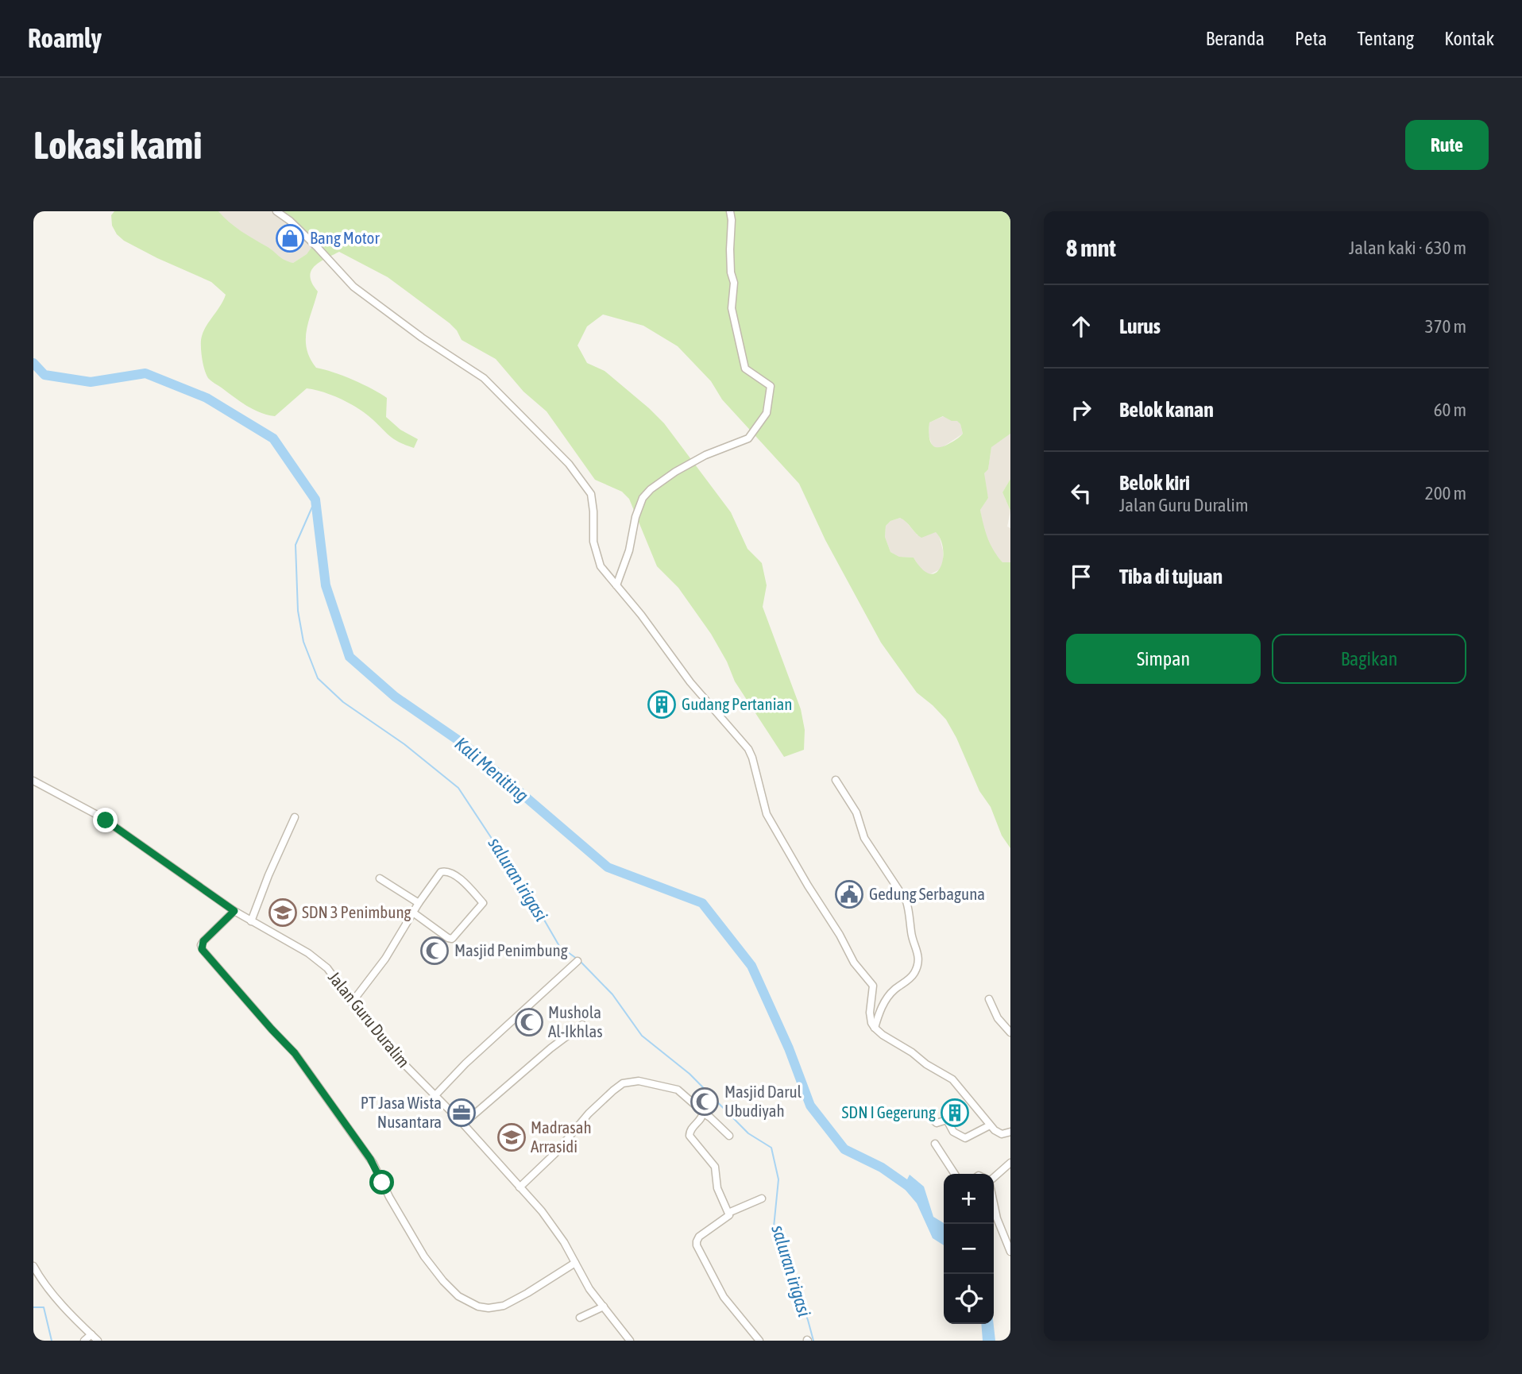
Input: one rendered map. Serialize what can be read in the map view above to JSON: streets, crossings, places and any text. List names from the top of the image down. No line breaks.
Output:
{"streets":{"street":["Jalan Guru Duralim"]},"water":["Kali Meniting","saluran irigasi"],"places":{"shop":["Bang Motor"],"building":["Gudang Pertanian","SDN I Gegerung"],"public building":["Gedung Serbaguna"],"school or university":["SDN 3 Penimbung","Madrasah Arrasidi"],"mosque":["Masjid Penimbung","Mushola Al-Ikhlas","Masjid Darul Ubudiyah"],"office":["PT Jasa Wista Nusantara"]},"page":{"header":"Roamly","nav":["Beranda","Peta","Tentang","Kontak"],"buttons":["Rute",["Simpan","Bagikan"]],"title":"Lokasi kami","heading":["8 mnt","Jalan kaki · 630 m"],"list":[["Lurus","370 m"],["Belok kanan","60 m"],["Belok kiri","Jalan Guru Duralim","200 m"],"Tiba di tujuan"],"map_buttons":["+","−"]}}
